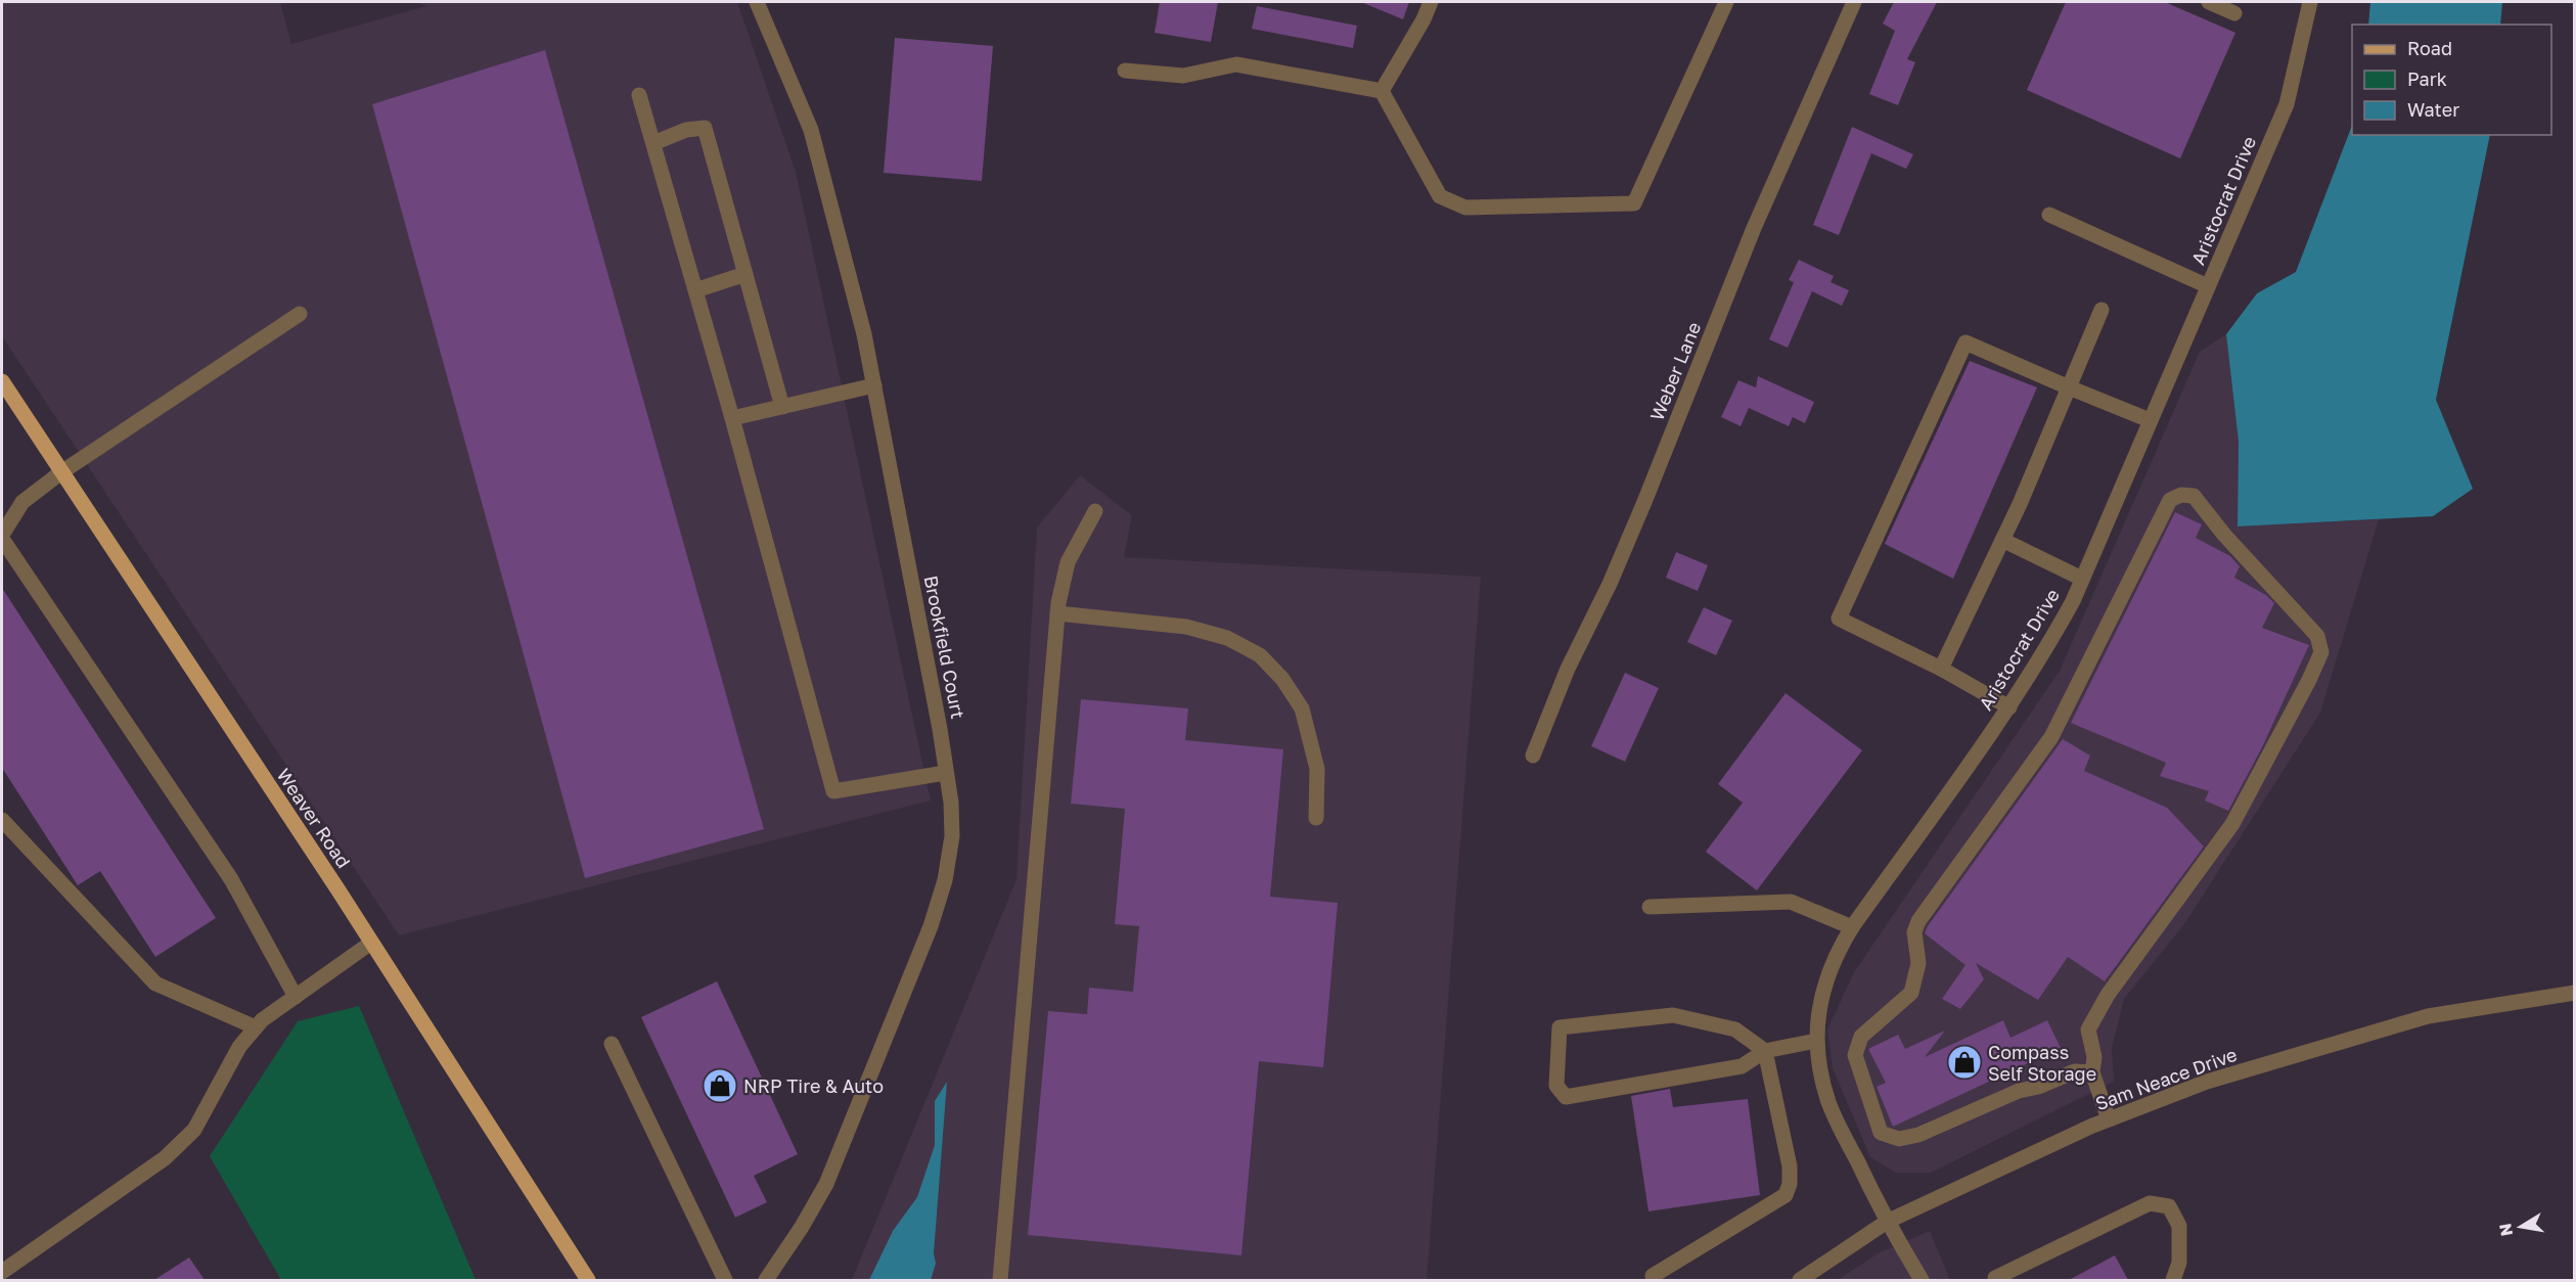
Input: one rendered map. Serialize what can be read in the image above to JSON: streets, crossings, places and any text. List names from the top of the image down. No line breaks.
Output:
{"streets":{"main road":["Weaver Road"],"street":["Aristocrat Drive","Weber Lane","Brookfield Court","Sam Neace Drive"]},"crossings":[["Aristocrat Drive","Sam Neace Drive"]],"places":{"shop":["Compass Self Storage","NRP Tire & Auto"]},"legend":["Road","Park","Water"],"north":"left"}
